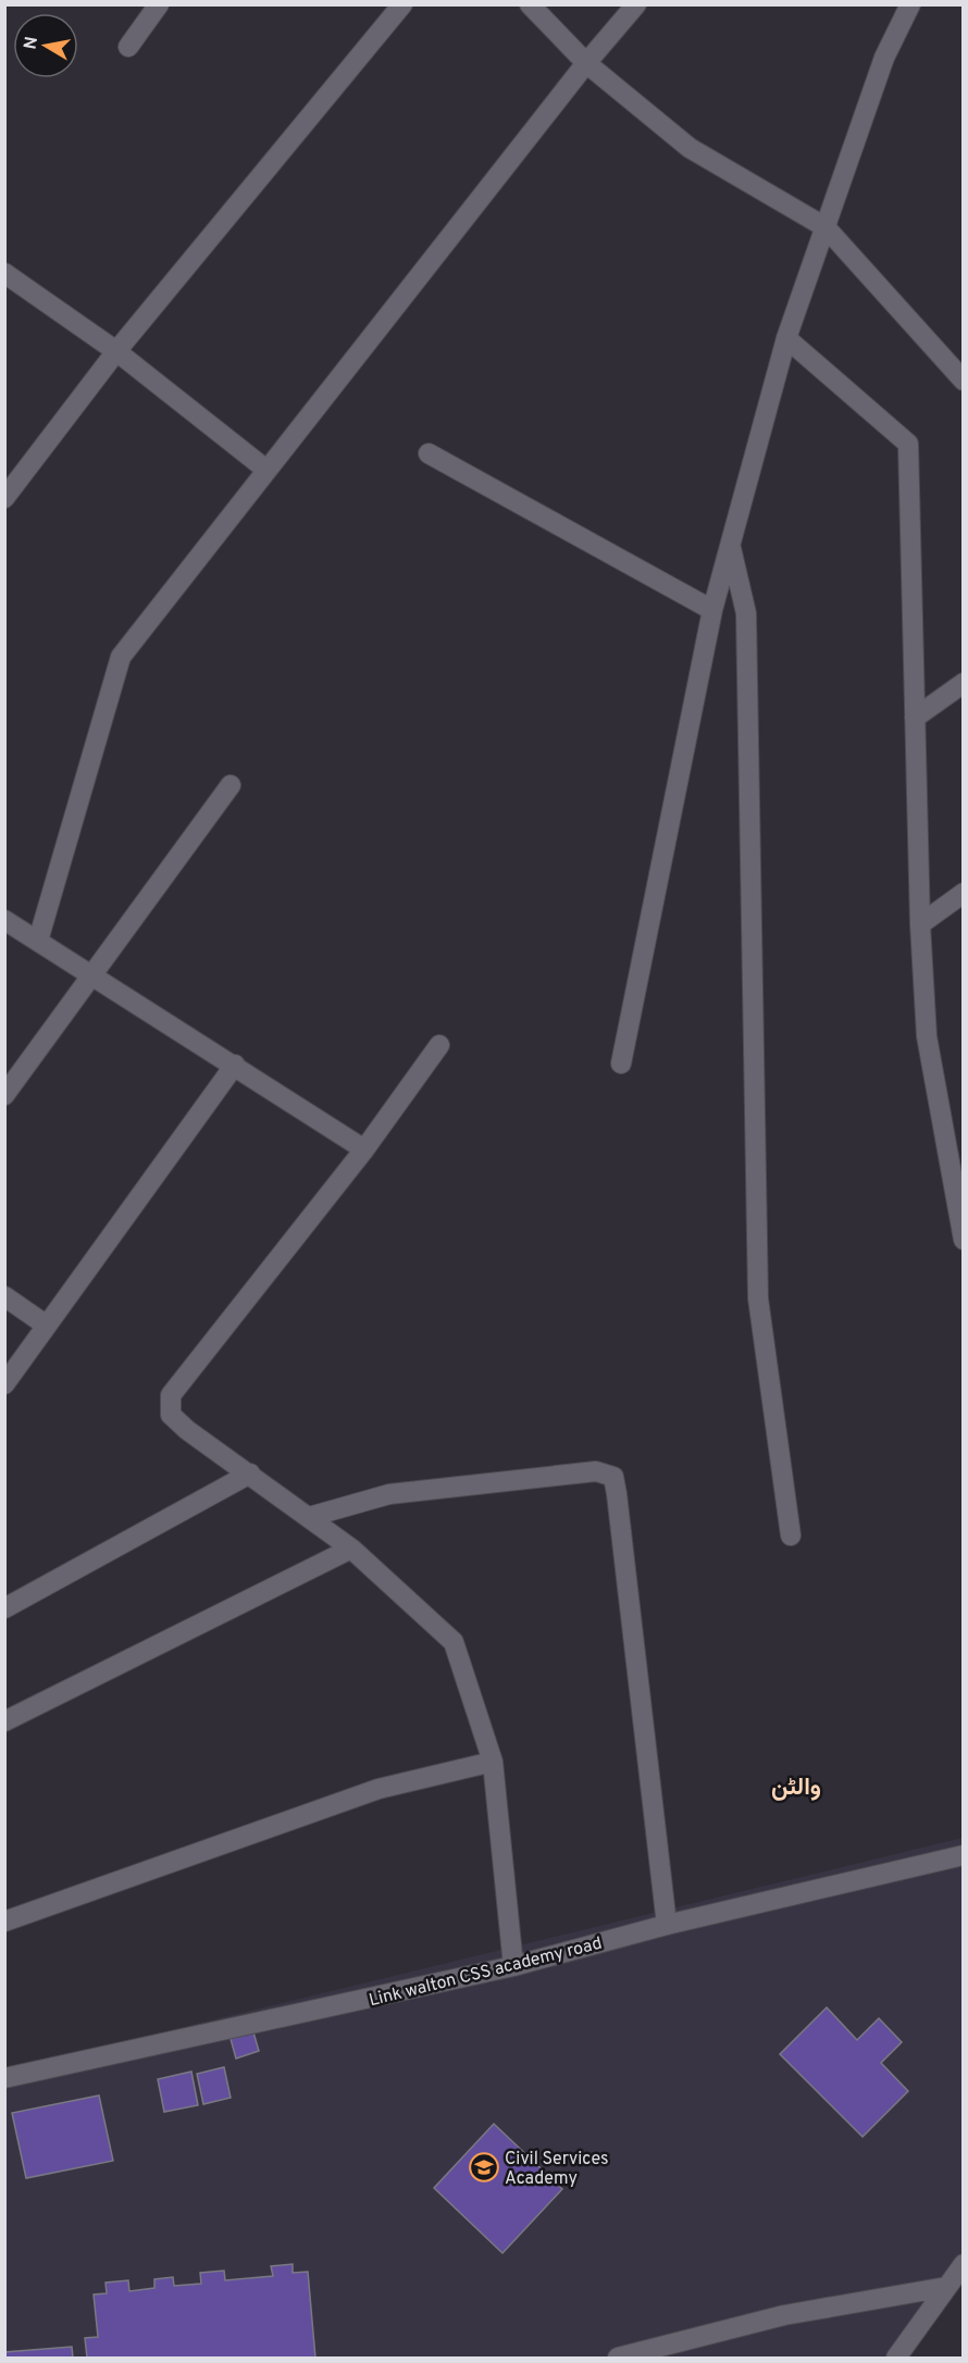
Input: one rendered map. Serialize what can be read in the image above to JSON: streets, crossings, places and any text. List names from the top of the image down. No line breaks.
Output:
{"streets":{"street":["Link walton CSS academy road"]},"districts":["والٹن"],"places":{"school or university":["Civil Services Academy"]},"north":"left"}
